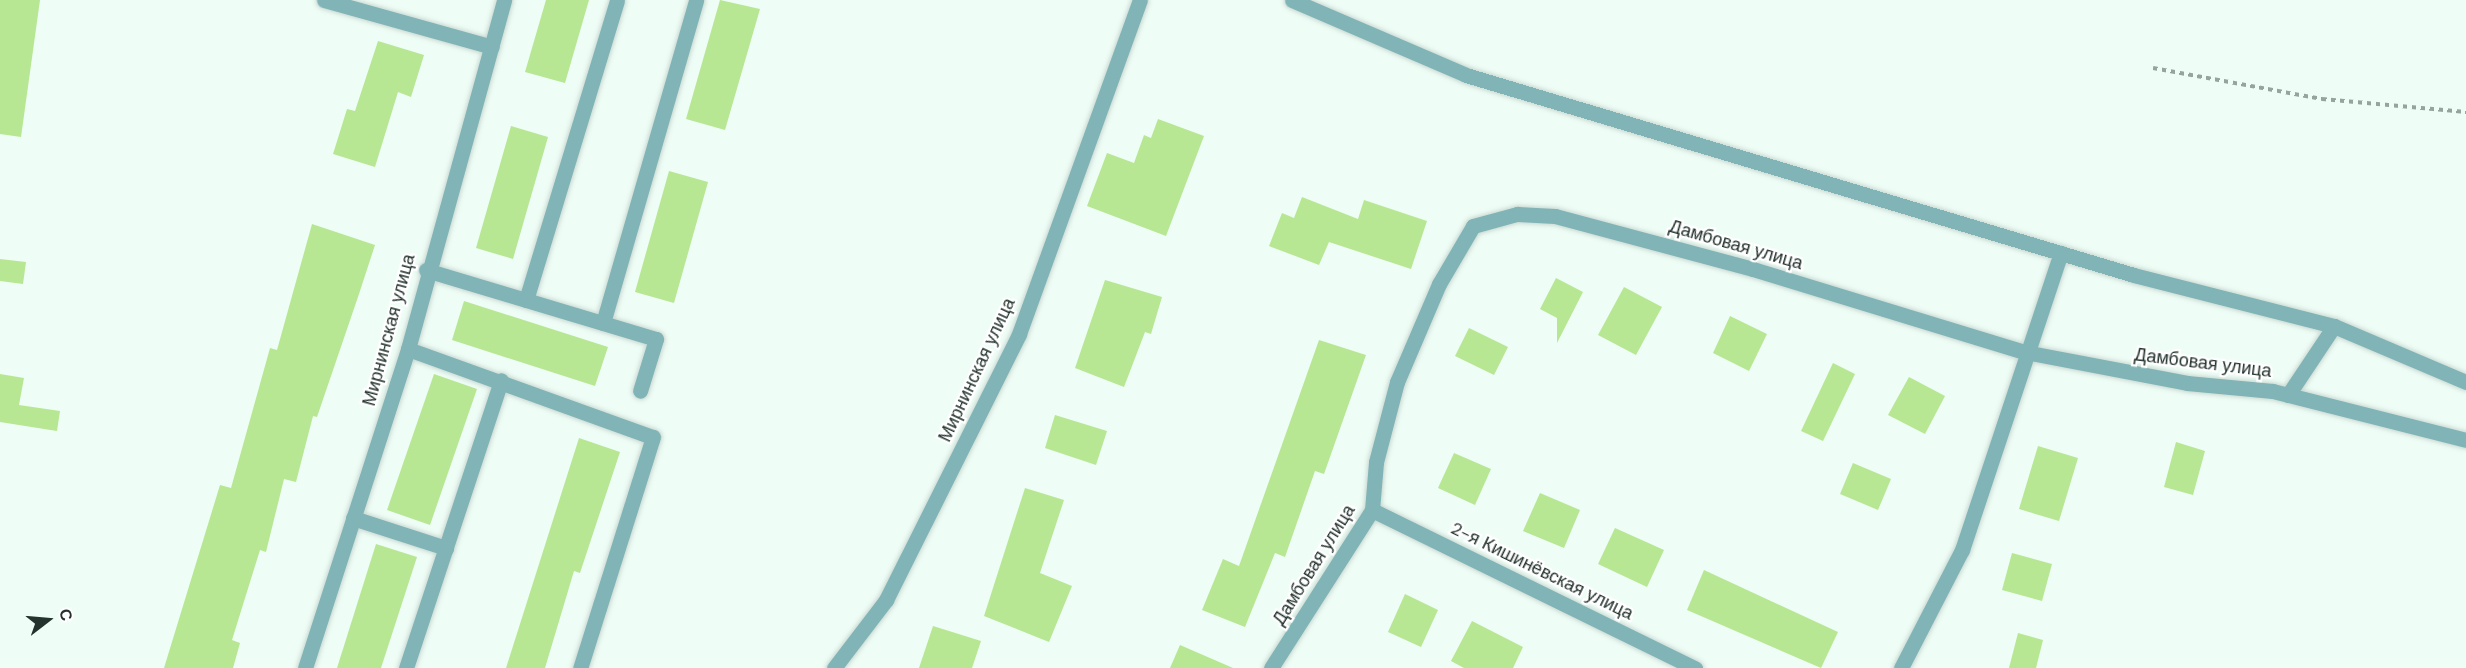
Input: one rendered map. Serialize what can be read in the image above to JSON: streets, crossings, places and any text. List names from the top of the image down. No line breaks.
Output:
{"streets":{"street":["Дамбовая улица","Мирнинская улица","2-я Кишинёвская улица"]},"crossings":[["Дамбовая улица","2-я Кишинёвская улица"]],"north":"right"}
